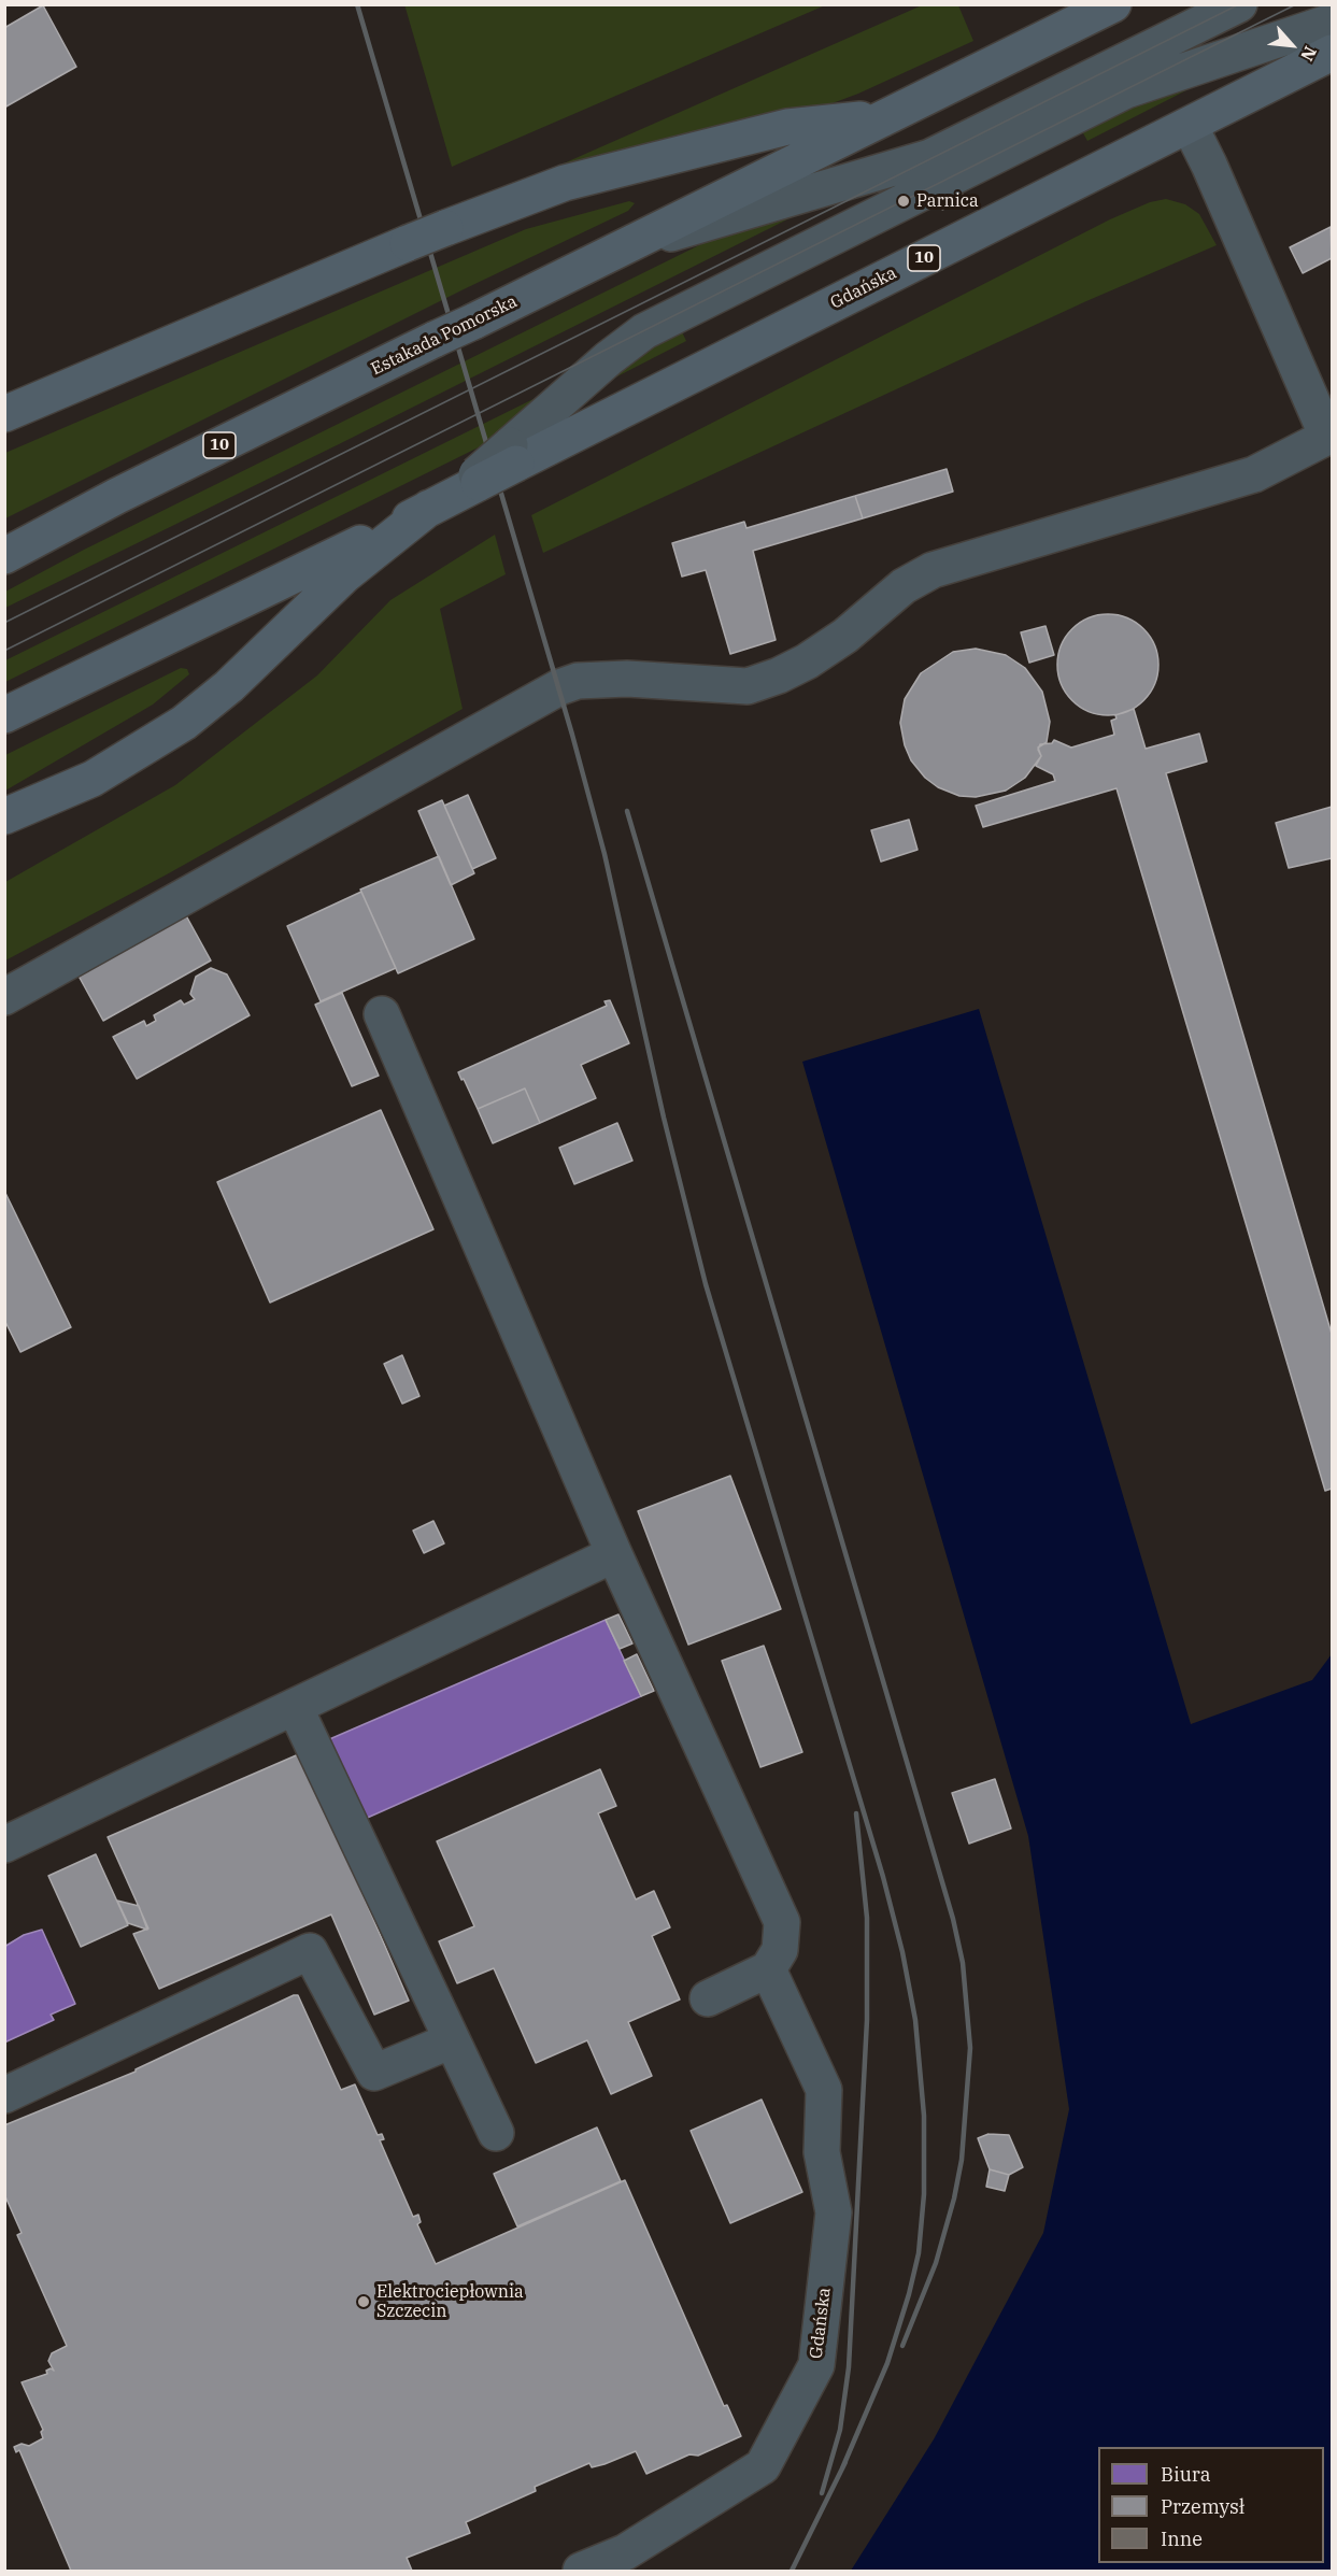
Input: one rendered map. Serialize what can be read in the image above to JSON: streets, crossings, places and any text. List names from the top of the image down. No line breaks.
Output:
{"streets":{"main road":["10","Gdańska","Estakada Pomorska"]},"crossings":[["10","Gdańska"],["10","Estakada Pomorska"]],"places":["Parnica","Elektrociepłownia Szczecin"],"legend":["Biura","Przemysł","Inne"],"north":"bottom right"}
